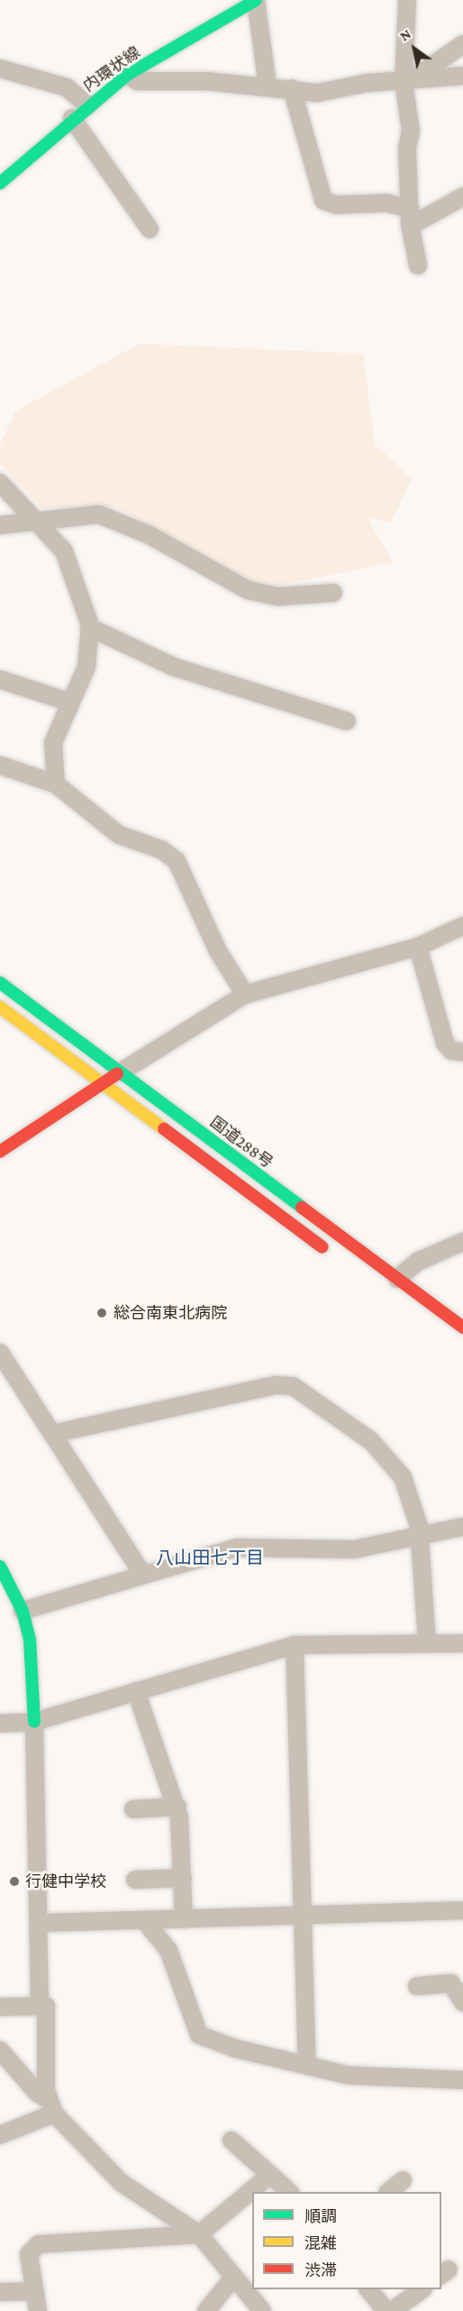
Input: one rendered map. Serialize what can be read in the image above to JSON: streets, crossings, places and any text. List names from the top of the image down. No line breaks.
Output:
{"streets":{"main road":["内環状線","国道288号"]},"districts":["八山田七丁目"],"places":["総合南東北病院","行健中学校"],"legend":["順調","混雑","渋滞"],"north":"top left"}
